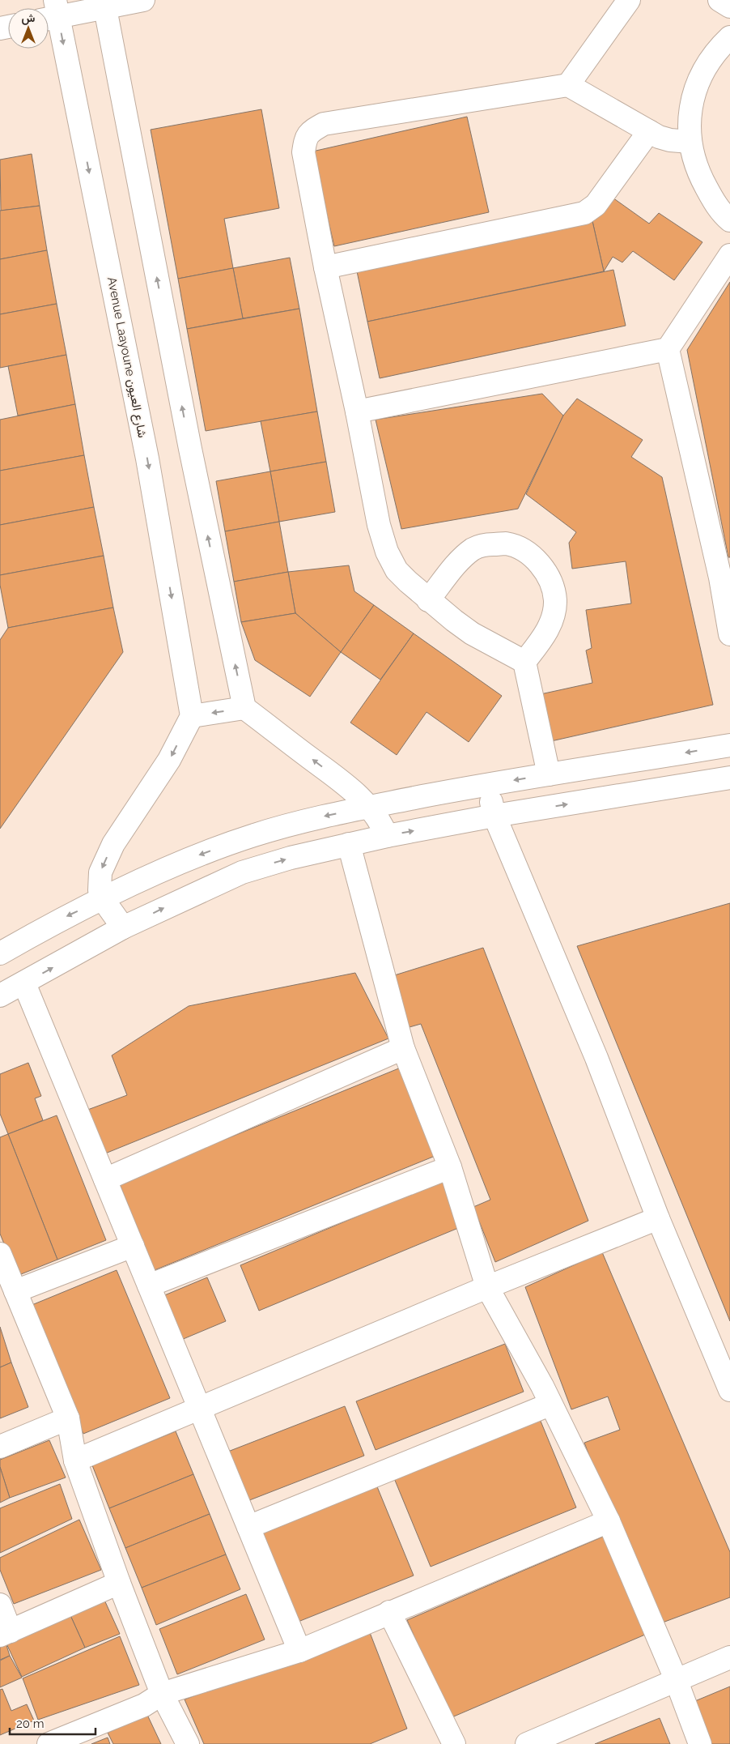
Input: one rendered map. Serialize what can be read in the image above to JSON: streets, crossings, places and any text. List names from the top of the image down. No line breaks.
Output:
{"streets":{"street":["Avenue Laayoune شارع العيون"]},"scale_bar":"20 m","north":"top"}
